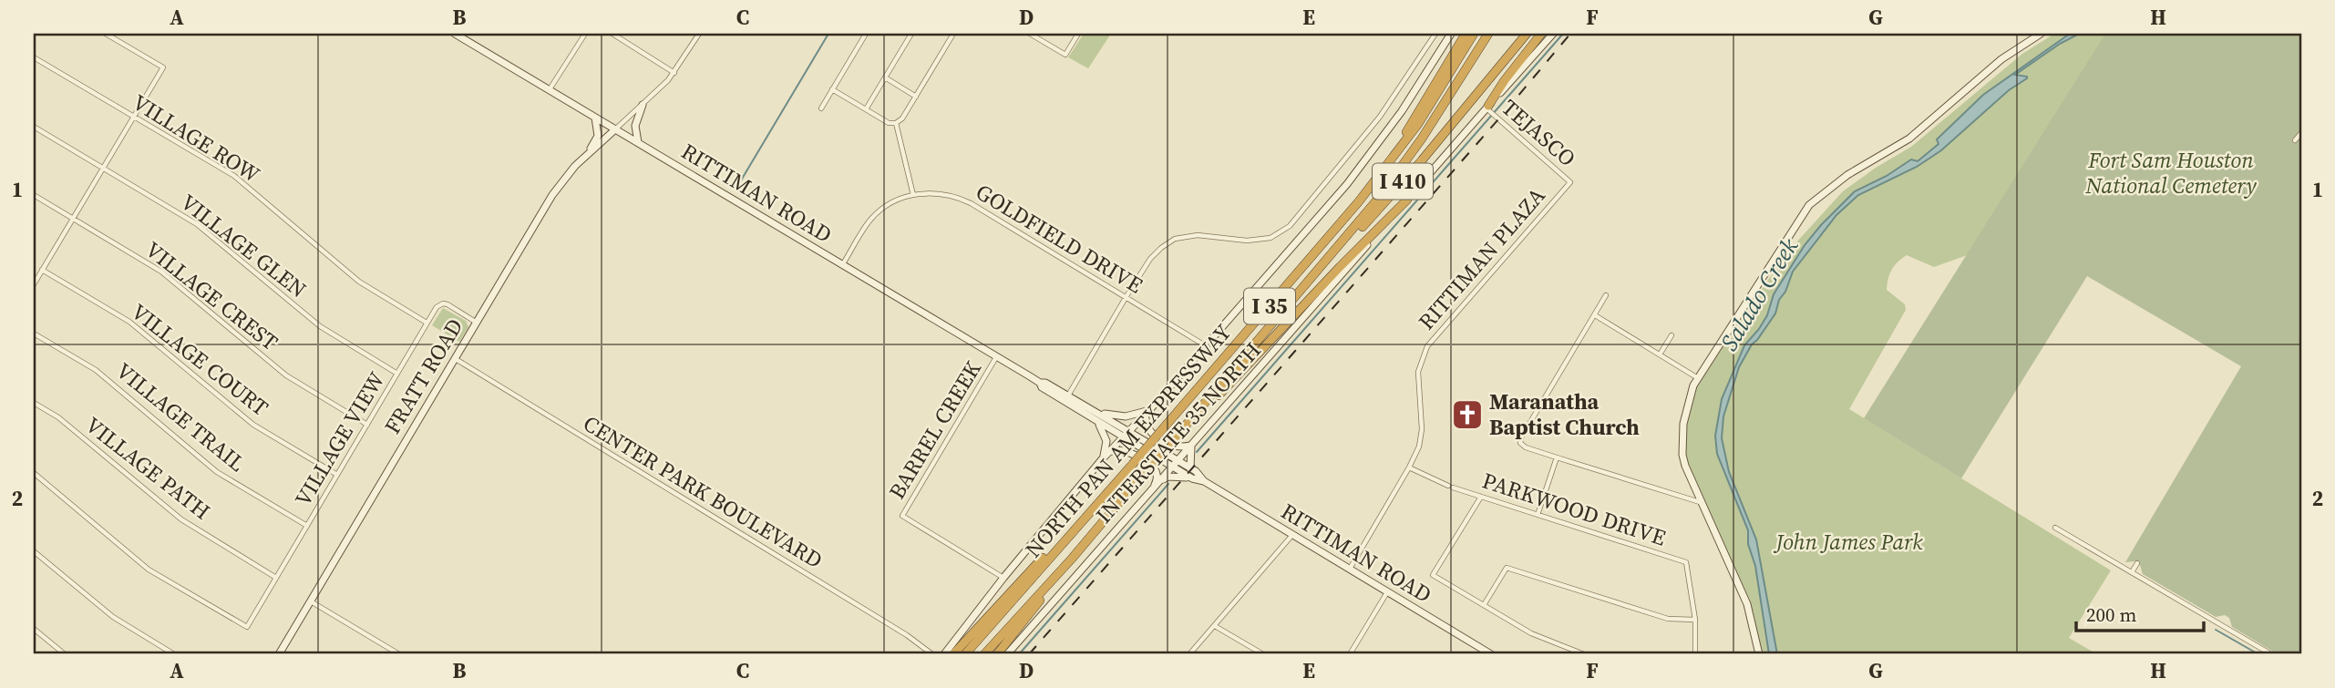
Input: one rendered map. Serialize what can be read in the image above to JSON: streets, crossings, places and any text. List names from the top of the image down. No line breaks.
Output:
{"streets":{"highway":["I 410","I 35","NORTH PAN AM EXPRESSWAY"],"main road":["RITTIMAN ROAD","FRATT ROAD","INTERSTATE 35 NORTH"],"street":["TEJASCO","VILLAGE ROW","GOLDFIELD DRIVE","VILLAGE GLEN","RITTIMAN PLAZA","VILLAGE CREST","VILLAGE COURT","VILLAGE TRAIL","BARREL CREEK","VILLAGE VIEW","VILLAGE PATH","CENTER PARK BOULEVARD","PARKWOOD DRIVE"]},"crossings":[["TEJASCO","RITTIMAN PLAZA"],["TEJASCO","INTERSTATE 35 NORTH"],["VILLAGE ROW","VILLAGE VIEW"],["I 410","NORTH PAN AM EXPRESSWAY"],["RITTIMAN ROAD","GOLDFIELD DRIVE"],["RITTIMAN ROAD","RITTIMAN PLAZA"],["RITTIMAN ROAD","FRATT ROAD"],["RITTIMAN ROAD","BARREL CREEK"],["RITTIMAN ROAD","INTERSTATE 35 NORTH"],["GOLDFIELD DRIVE","INTERSTATE 35 NORTH"],["VILLAGE GLEN","VILLAGE VIEW"],["RITTIMAN PLAZA","PARKWOOD DRIVE"],["VILLAGE CREST","VILLAGE VIEW"],["VILLAGE COURT","VILLAGE VIEW"],["FRATT ROAD","VILLAGE VIEW"],["FRATT ROAD","CENTER PARK BOULEVARD"],["VILLAGE TRAIL","VILLAGE VIEW"],["BARREL CREEK","INTERSTATE 35 NORTH"],["VILLAGE VIEW","VILLAGE PATH"]],"water":["Salado Creek"],"parks":["Fort Sam Houston National Cemetery","John James Park"],"places":{"church":["Maranatha Baptist Church"]},"scale_bar":"200 m","grid":{"columns":["A","B","C","D","E","F","G","H"],"rows":["1","2"]}}
